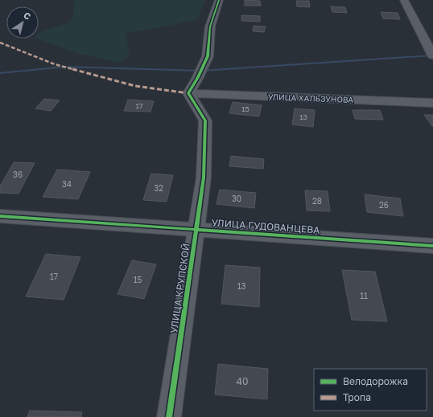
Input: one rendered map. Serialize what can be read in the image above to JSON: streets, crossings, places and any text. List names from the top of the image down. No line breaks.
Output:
{"streets":{"street":["УЛИЦА ХАЛЬЗУНОВА","УЛИЦА ГУДОВАНЦЕВА","УЛИЦА КРУПСКОЙ"]},"crossings":[["УЛИЦА ХАЛЬЗУНОВА","УЛИЦА КРУПСКОЙ"],["УЛИЦА ГУДОВАНЦЕВА","УЛИЦА КРУПСКОЙ"]],"house_numbers":["17","15","13","36","34","32","30","28","26","17","15","13","11","40"],"legend":["Велодорожка","Тропа"],"north":"top right"}
